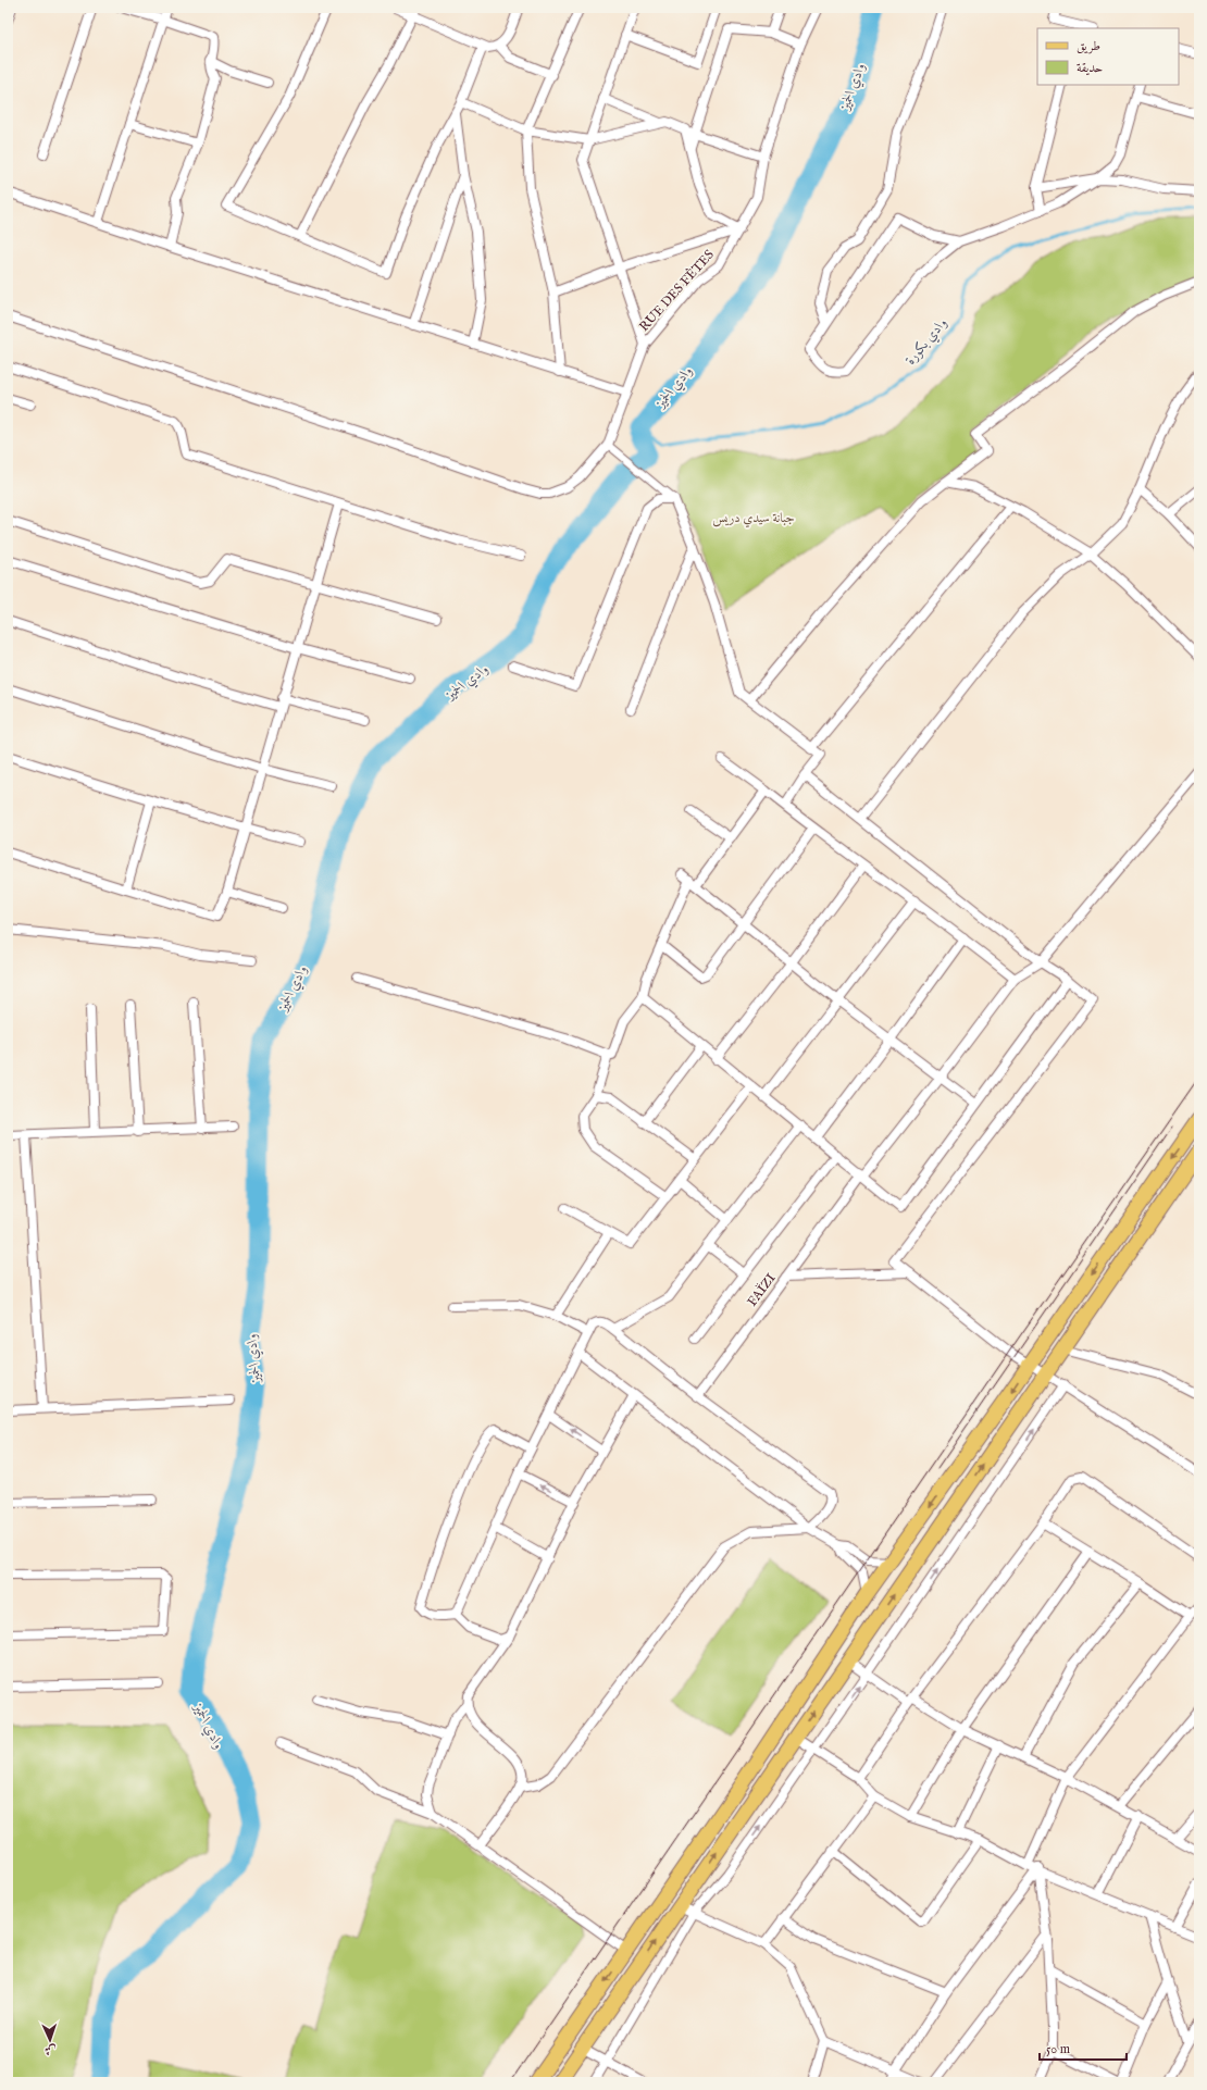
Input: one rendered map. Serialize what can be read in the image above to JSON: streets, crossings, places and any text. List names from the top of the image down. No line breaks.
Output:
{"streets":{"street":["RUE DES FÊTES","FAÏZI"]},"water":["وادي الحميز","وادي بكورة"],"parks":["جبانة سيدي دريس"],"legend":["طريق","حديقة"],"scale_bar":"50 m","north":"bottom"}
